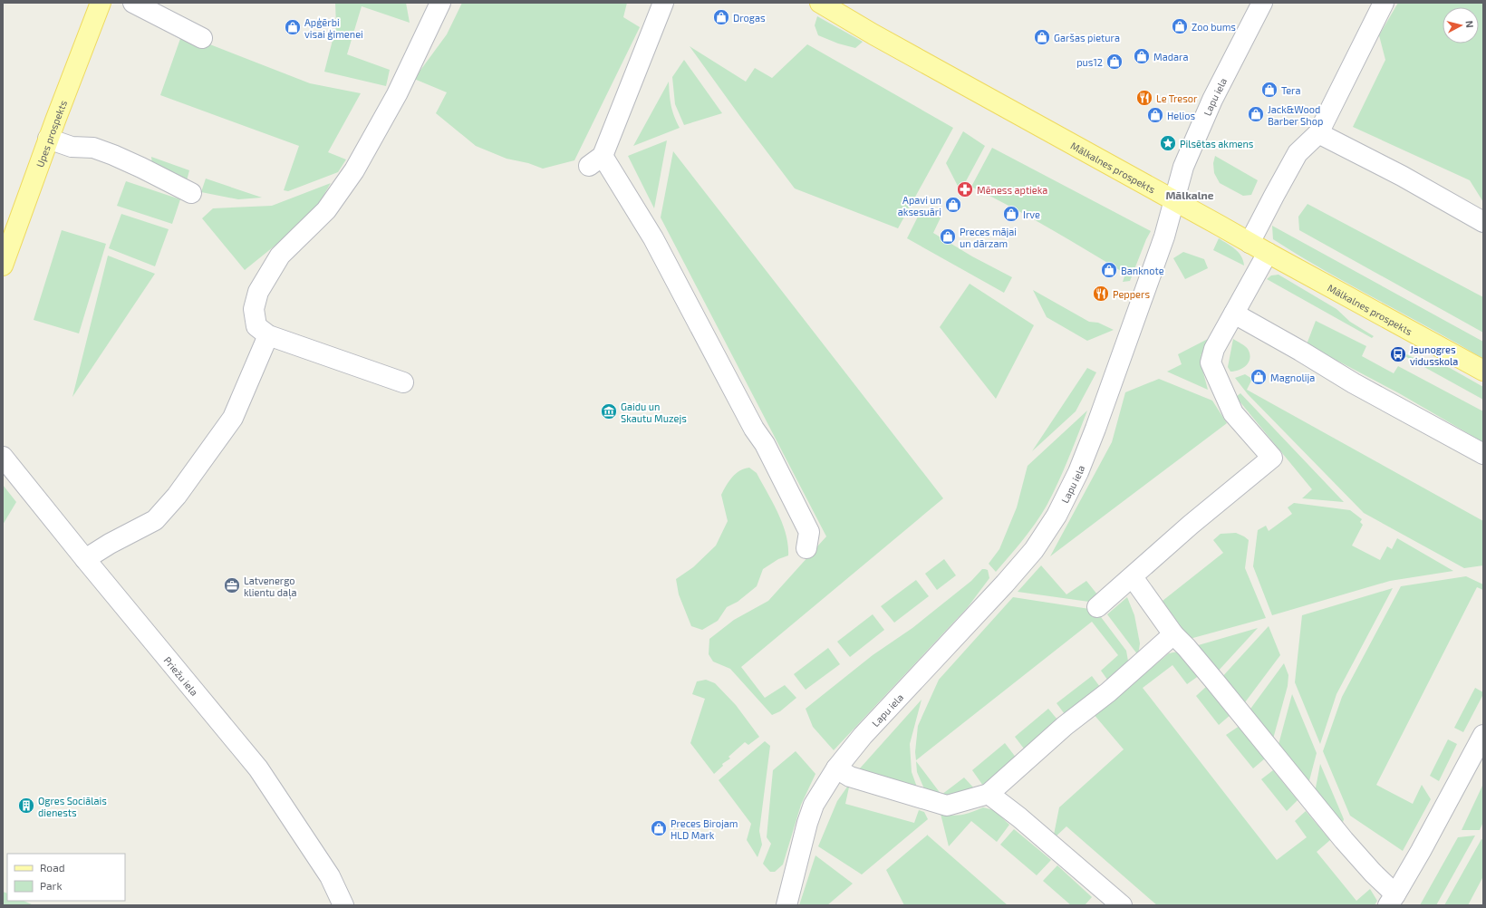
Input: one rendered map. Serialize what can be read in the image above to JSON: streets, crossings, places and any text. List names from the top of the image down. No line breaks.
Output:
{"streets":{"main road":["Upes prospekts","Mālkalnes prospekts"],"street":["Lapu iela","Priežu iela"]},"crossings":[["Lapu iela","Mālkalnes prospekts"]],"districts":["Mālkalne"],"places":{"shop":["Drogas","Zoo bums","Apģērbi visai ģimenei","Garšas pietura","Madara","pus12","Tera","Jack&Wood Barber Shop","Helios","Apavi un aksesuāri","Irve","Preces mājai un dārzam","Banknote","Magnolija","Preces Birojam HLD Mark"],"restaurant":["Le Tresor","Peppers"],"place":["Pilsētas akmens"],"pharmacy":["Mēness aptieka"],"bus stop":["Jaunogres vidusskola"],"museum":["Gaidu un Skautu Muzejs"],"office":["Latvenergo klientu daļa"],"building":["Ogres Sociālais dienests"]},"legend":["Road","Park"],"north":"right"}
